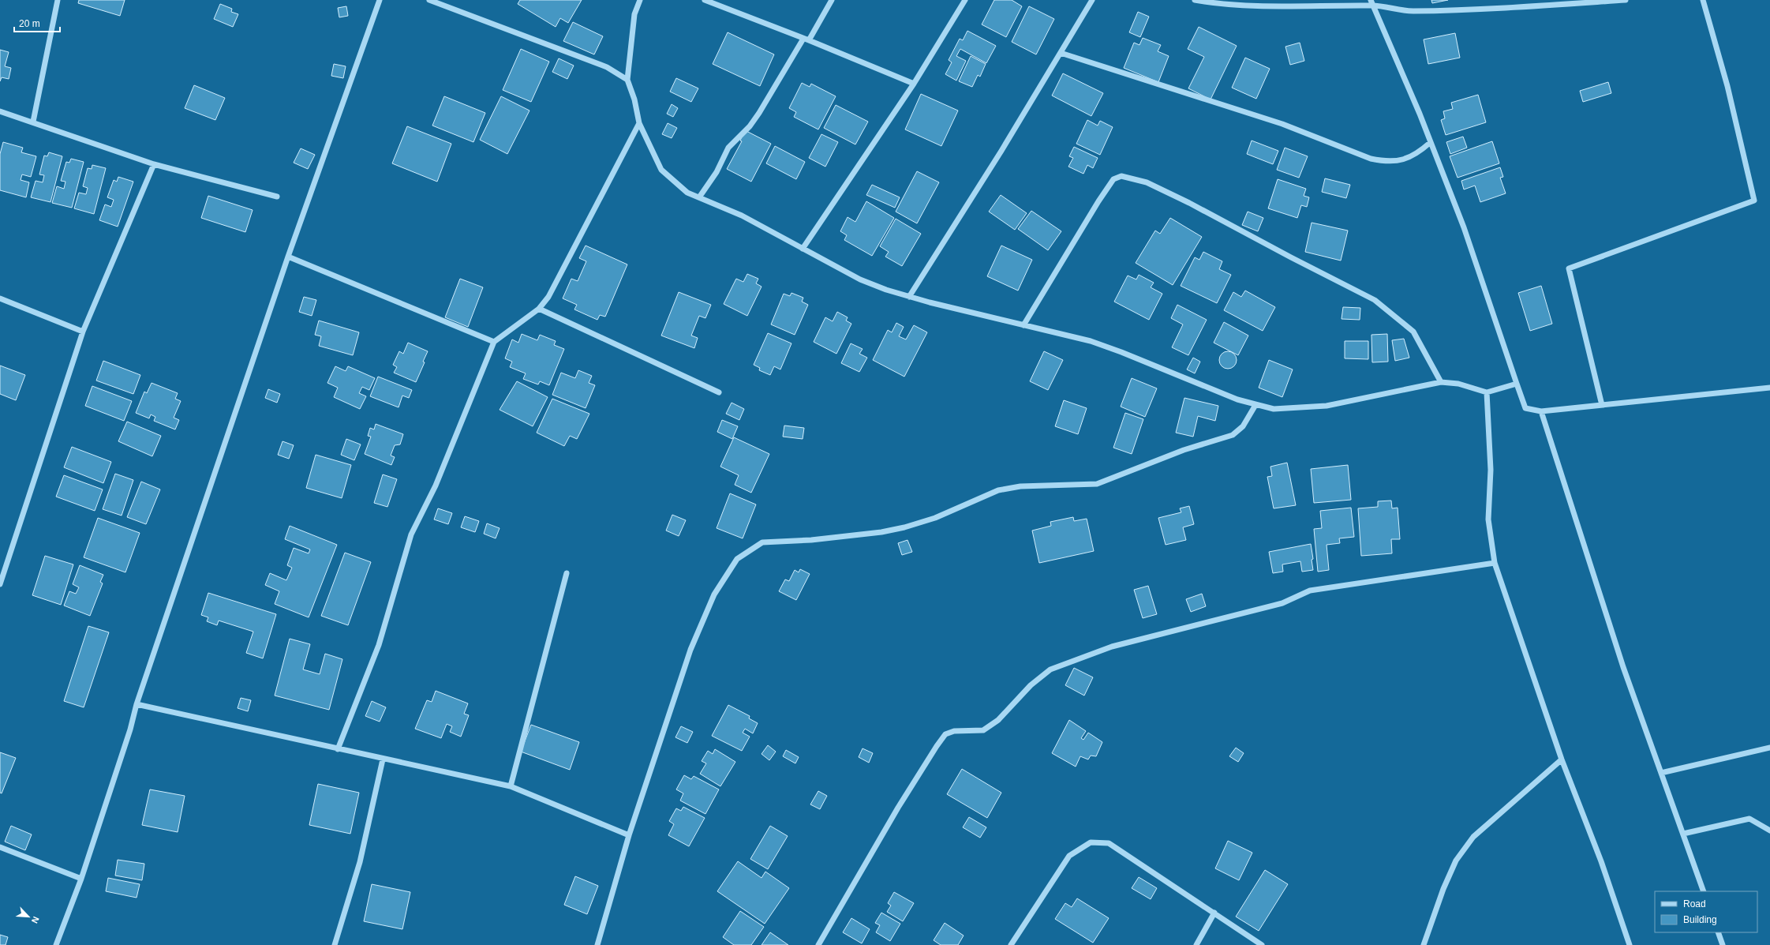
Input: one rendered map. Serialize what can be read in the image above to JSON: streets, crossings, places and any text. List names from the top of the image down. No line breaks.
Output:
{"legend":["Road","Building"],"scale_bar":"20 m","north":"bottom right"}
